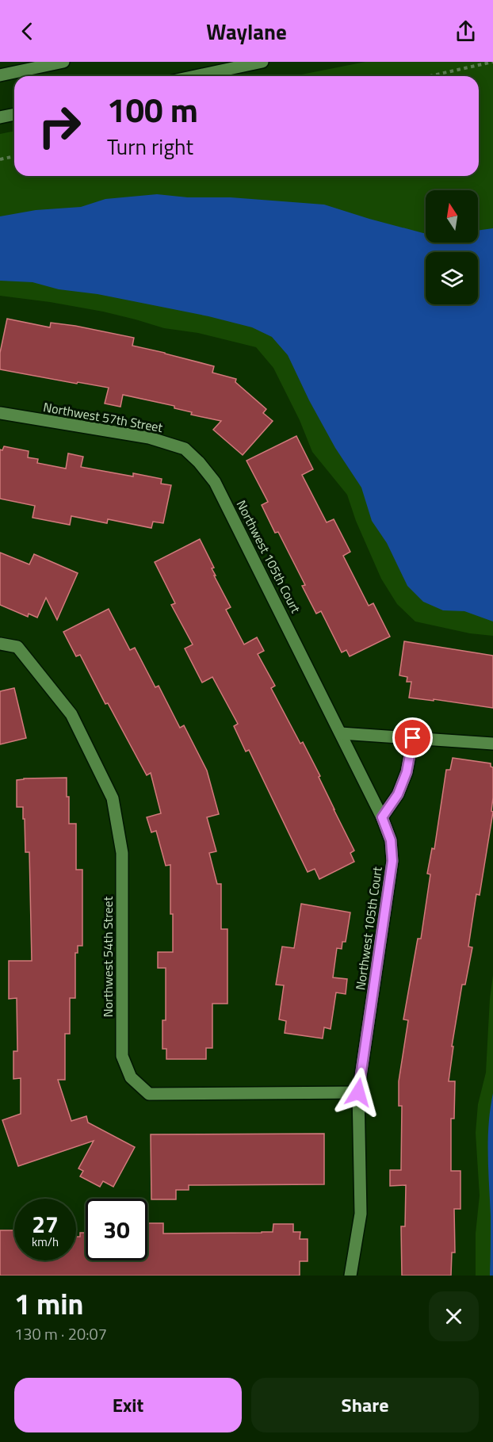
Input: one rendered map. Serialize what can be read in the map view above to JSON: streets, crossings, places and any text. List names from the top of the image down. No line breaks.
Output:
{"streets":{"street":["Northwest 57th Street","Northwest 105th Court","Northwest 54th Street"]},"crossings":[["Northwest 57th Street","Northwest 105th Court"],["Northwest 105th Court","Northwest 54th Street"]],"north":"top","page":{"header":"Waylane","turn":["100 m","Turn right"],"speed":"27 km/h","limit":"30","heading":["1 min","130 m · 20:07"],"buttons":["Exit","Share"]}}
